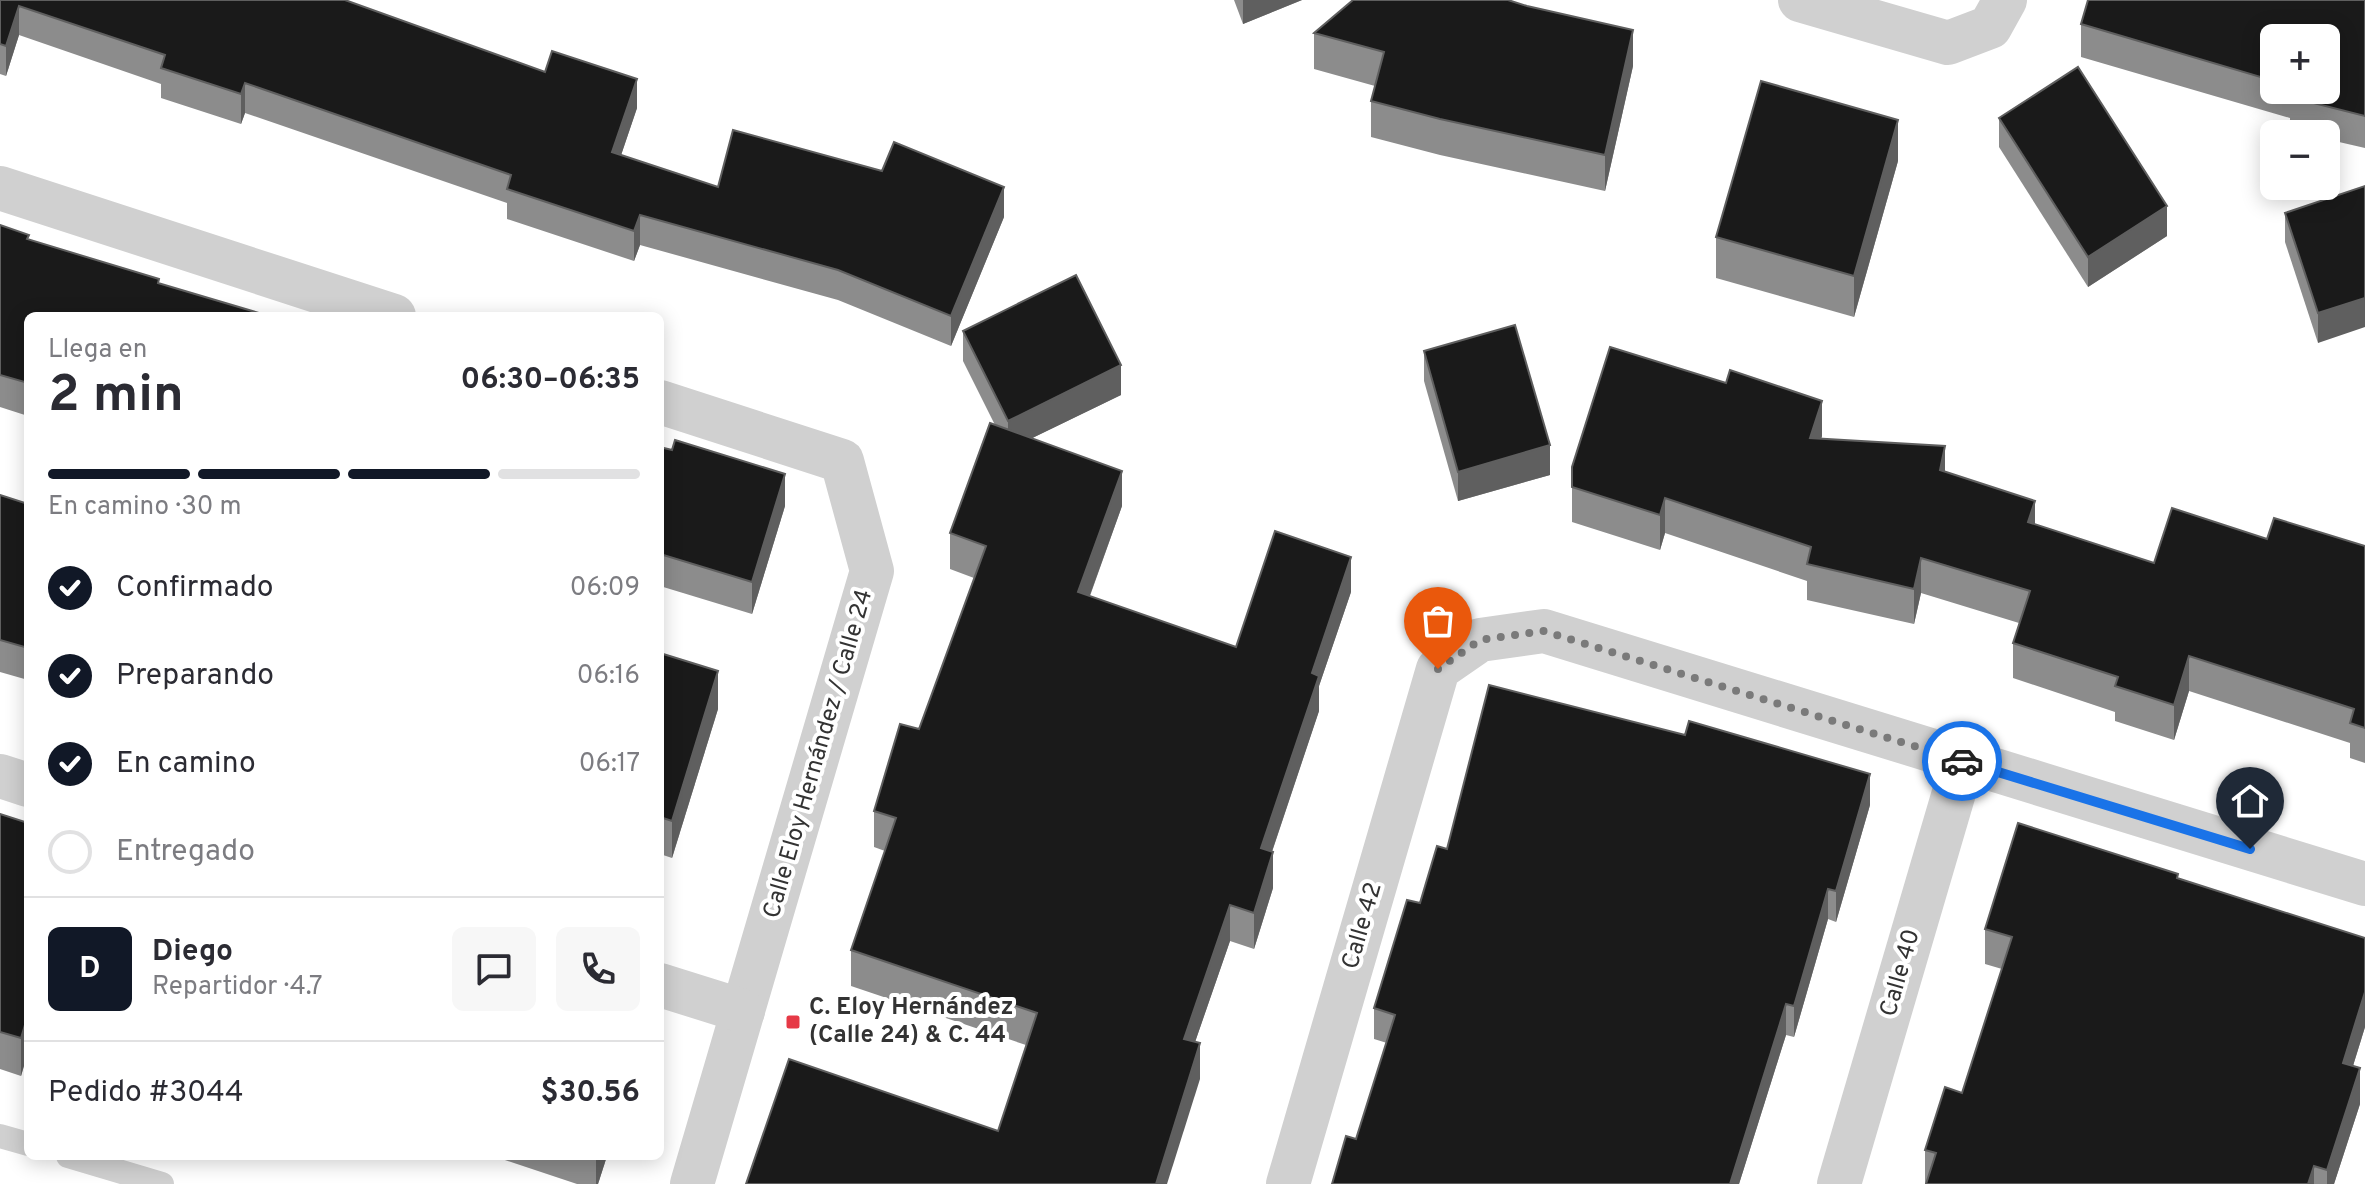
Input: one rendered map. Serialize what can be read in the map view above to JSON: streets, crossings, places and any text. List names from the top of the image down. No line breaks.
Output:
{"streets":{"street":["Calle Eloy Hernández / Calle 24","Calle 42","Calle 40"]},"crossings":[["Calle 42","Calle 40"]],"places":{"transit":["C. Eloy Hernández (Calle 24) & C. 44"]},"page":{"map_buttons":["+","−"],"heading":["2 min","Llega en","06:30–06:35"],"panel":["Diego","Repartidor · 4.7","Pedido #3044","$30.56"],"bar":"En camino · 30 m","list":[["Confirmado","06:09"],["Preparando","06:16"],["En camino","06:17"],"Entregado"],"round":"D"}}
